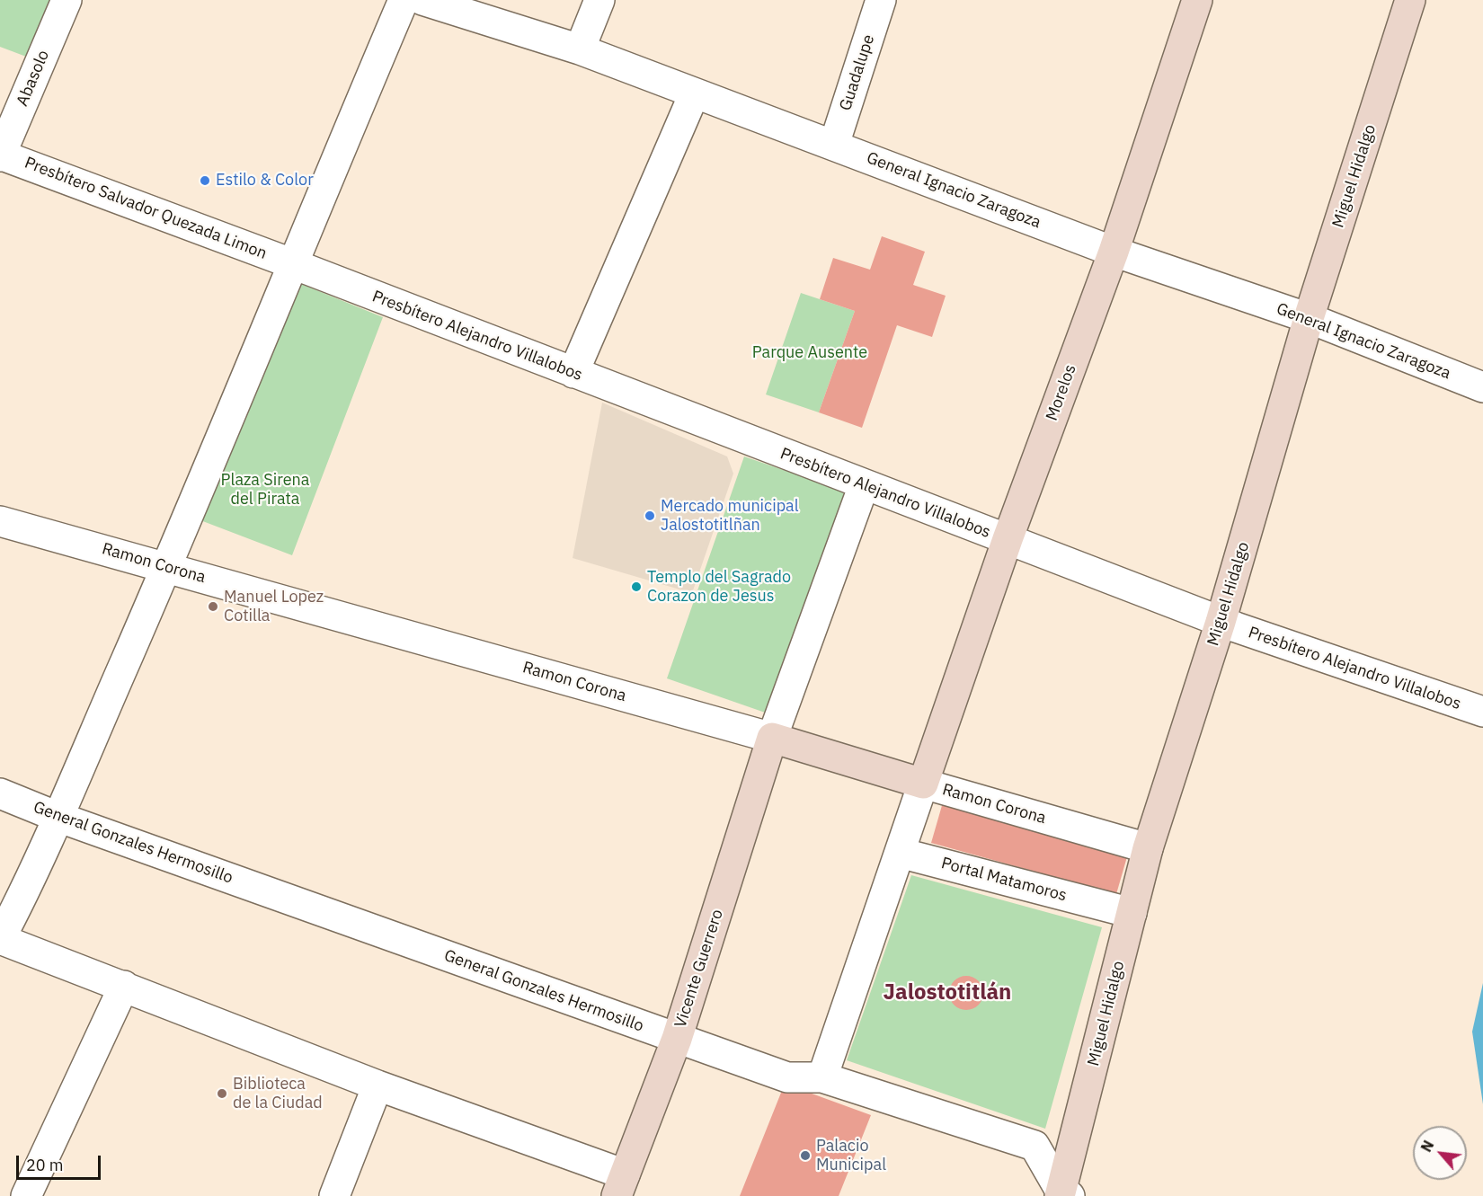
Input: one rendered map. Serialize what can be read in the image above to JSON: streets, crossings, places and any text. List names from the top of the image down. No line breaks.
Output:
{"streets":{"street":["Guadalupe","Abasolo","Miguel Hidalgo","General Ignacio Zaragoza","Presbítero Salvador Quezada Limon","Presbítero Alejandro Villalobos","Morelos","Ramon Corona","General Gonzales Hermosillo","Portal Matamoros","Vicente Guerrero"]},"crossings":[["Guadalupe","General Ignacio Zaragoza"],["Abasolo","Presbítero Salvador Quezada Limon"],["Miguel Hidalgo","General Ignacio Zaragoza"],["Miguel Hidalgo","Presbítero Alejandro Villalobos"],["Miguel Hidalgo","Ramon Corona"],["Miguel Hidalgo","General Gonzales Hermosillo"],["Miguel Hidalgo","Portal Matamoros"],["General Ignacio Zaragoza","Morelos"],["Presbítero Salvador Quezada Limon","Presbítero Alejandro Villalobos"],["Presbítero Alejandro Villalobos","Morelos"],["Morelos","Ramon Corona"],["Ramon Corona","Vicente Guerrero"],["General Gonzales Hermosillo","Vicente Guerrero"]],"districts":["Jalostotitlán"],"parks":["Parque Ausente","Plaza Sirena del Pirata"],"places":["Estilo & Color","Mercado municipal Jalostotitlñan","Templo del Sagrado Corazon de Jesus","Manuel Lopez Cotilla","Biblioteca de la Ciudad","Palacio Municipal"],"scale_bar":"20 m","north":"top left"}
